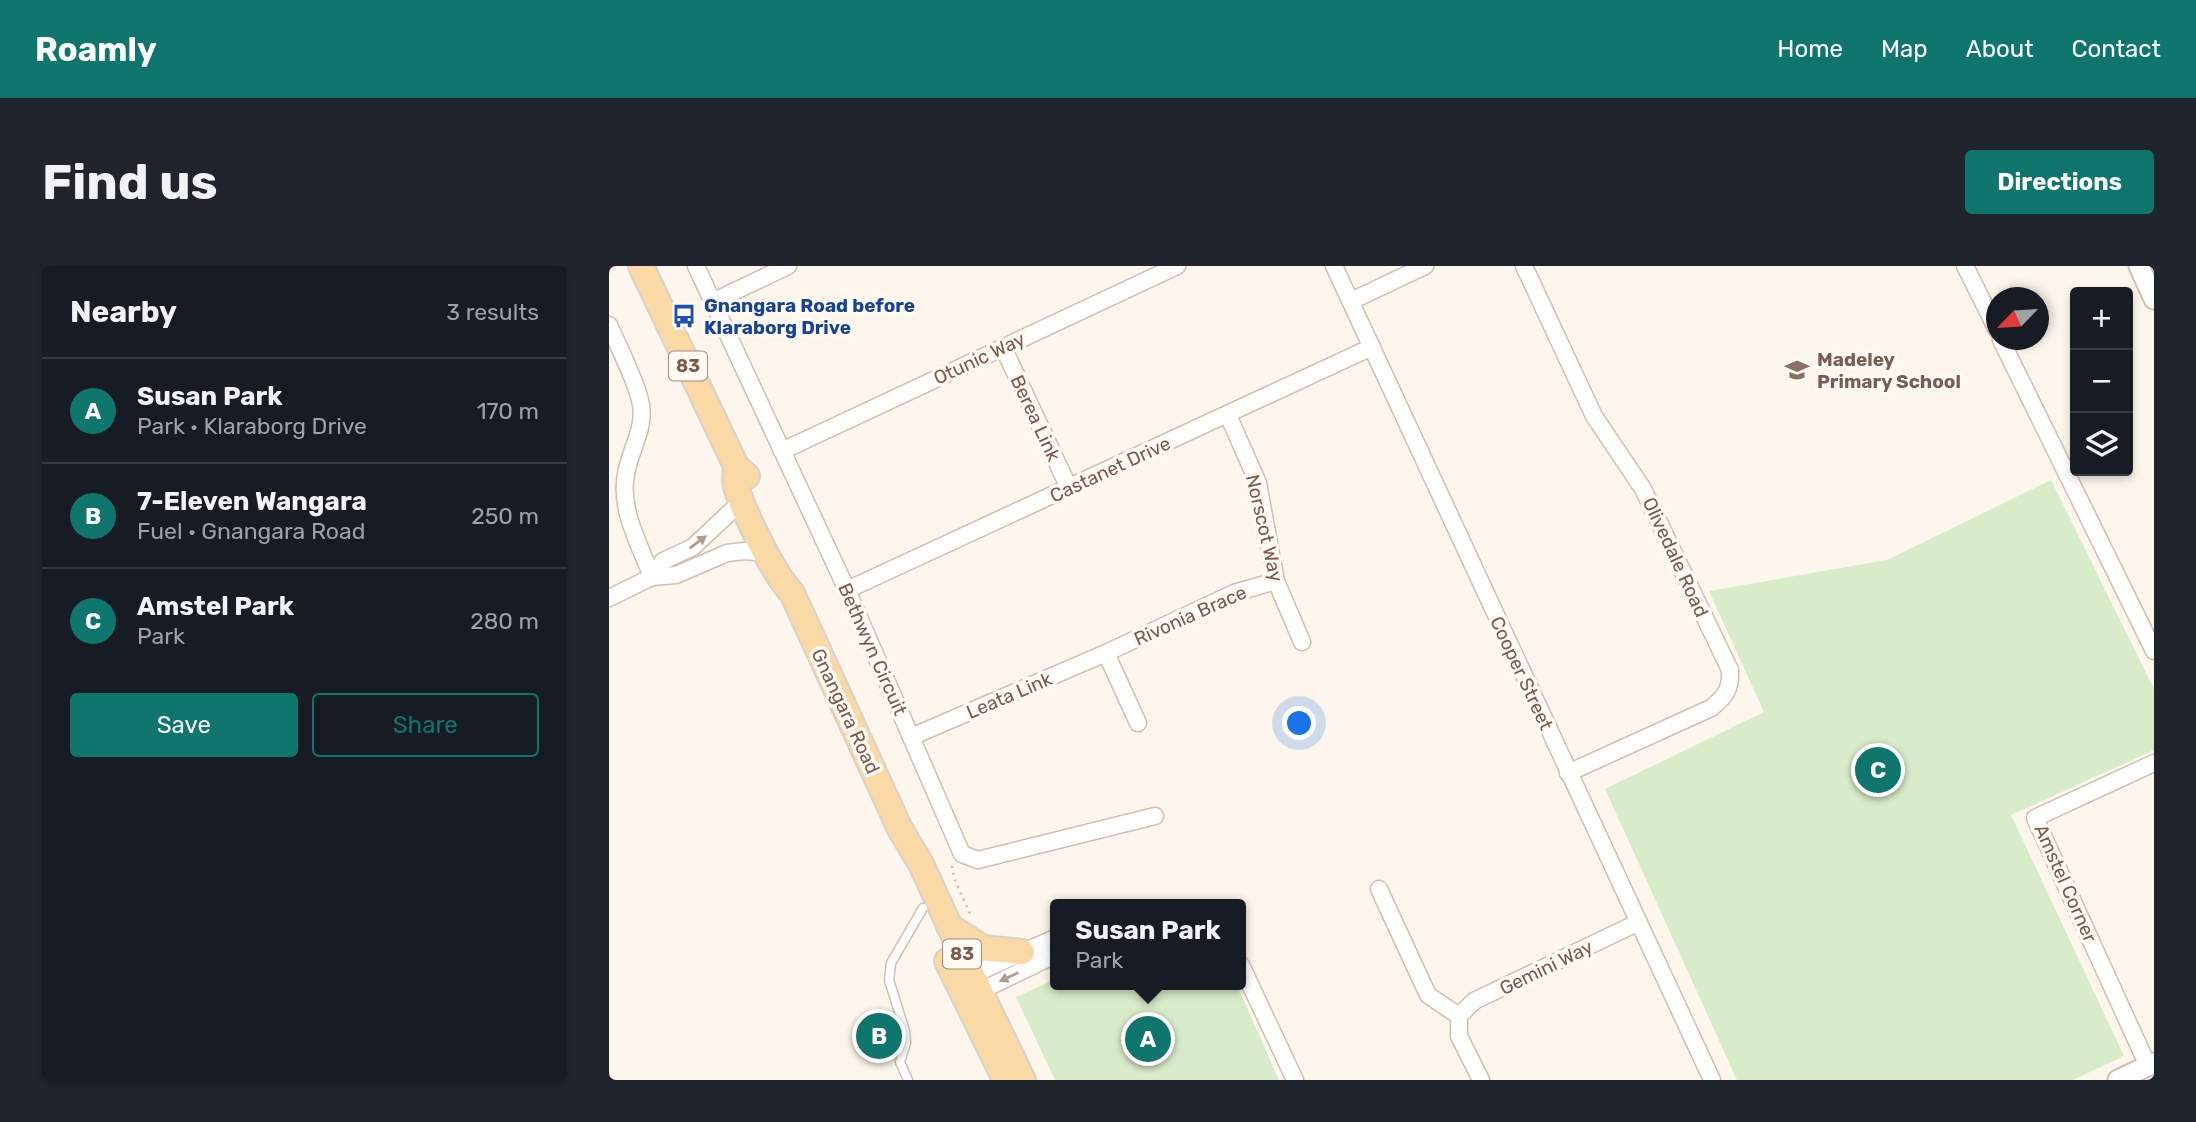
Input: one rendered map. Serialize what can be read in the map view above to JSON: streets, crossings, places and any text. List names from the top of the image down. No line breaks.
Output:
{"streets":{"main road":["83","Gnangara Road"],"street":["Otunic Way","Berea Link","Castanet Drive","Norscot Way","Olivedale Road","Rivonia Brace","Bethwyn Circuit","Cooper Street","Leata Link","Amstel Corner","Gemini Way"]},"crossings":[["Otunic Way","Berea Link"],["Otunic Way","Bethwyn Circuit"],["Berea Link","Castanet Drive"],["Castanet Drive","Norscot Way"],["Castanet Drive","Bethwyn Circuit"],["Castanet Drive","Cooper Street"],["Norscot Way","Rivonia Brace"],["Olivedale Road","Cooper Street"],["Rivonia Brace","Leata Link"],["Bethwyn Circuit","Leata Link"],["Cooper Street","Gemini Way"]],"places":{"bus stop":["Gnangara Road before Klaraborg Drive"],"school or university":["Madeley Primary School"]},"north":"bottom left","page":{"header":"Roamly","nav":["Home","Map","About","Contact"],"buttons":["Directions",["Save","Share"]],"title":"Find us","heading":["Nearby","3 results"],"map_buttons":["+","−"],"list":[{"mark":"A","name":"Susan Park","note":"Park · Klaraborg Drive","value":"170 m"},{"mark":"B","name":"7-Eleven Wangara","note":"Fuel · Gnangara Road","value":"250 m"},{"mark":"C","name":"Amstel Park","note":"Park","value":"280 m"}],"pins":["C","B","A"],"popup":["Susan Park","Park"]}}
